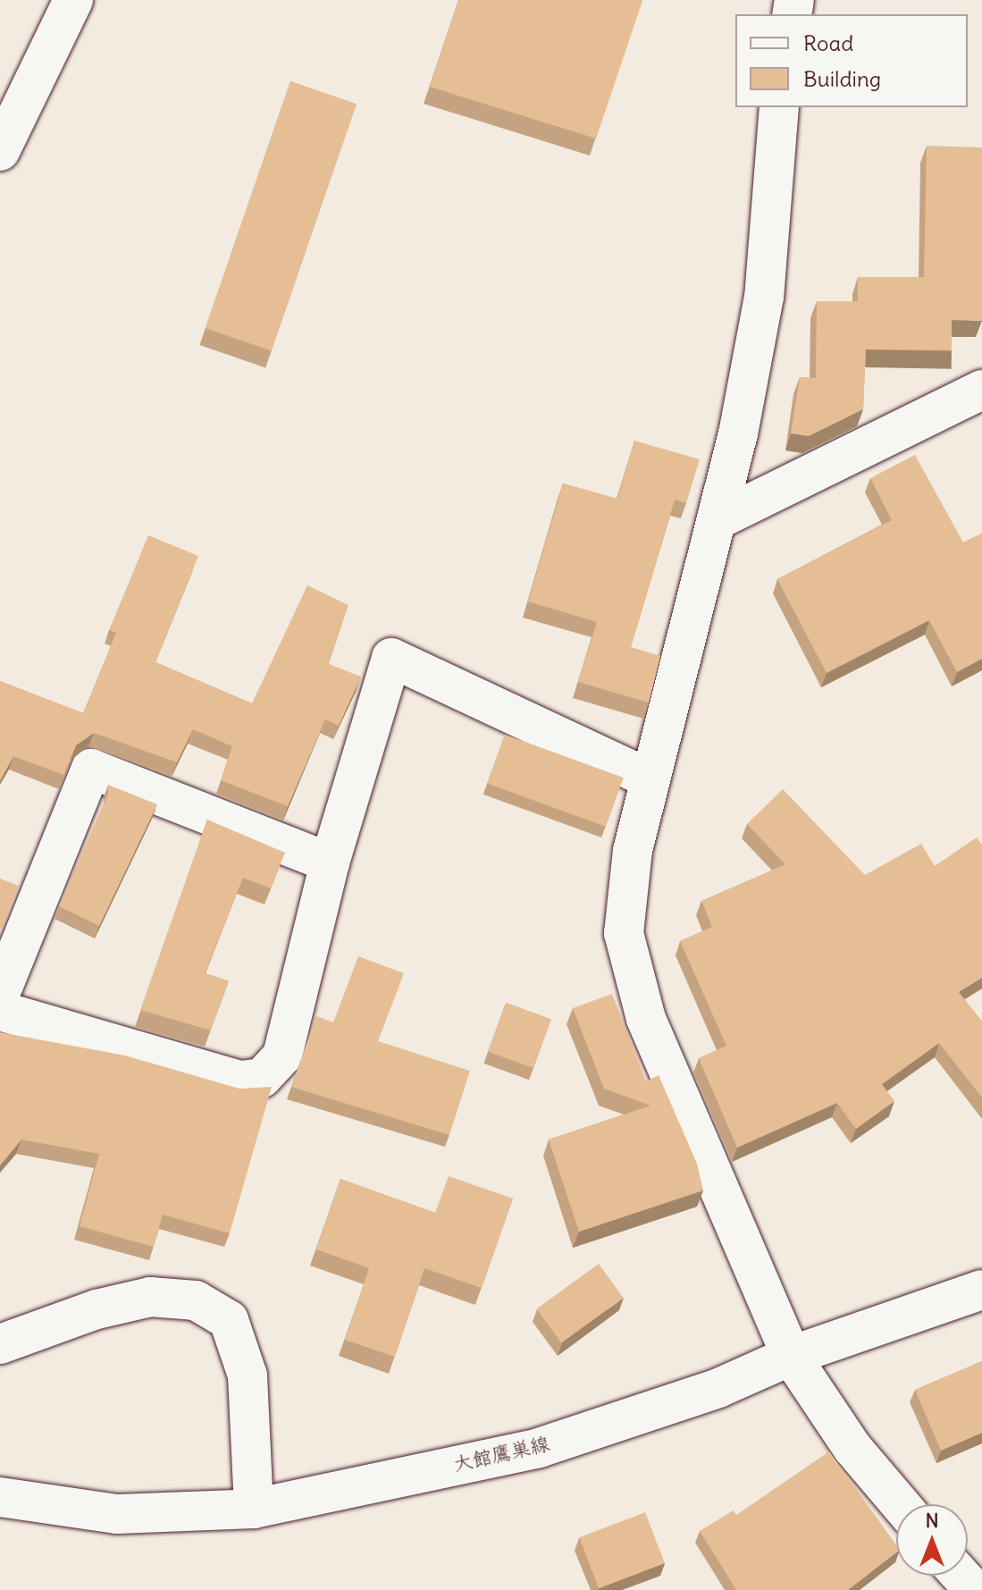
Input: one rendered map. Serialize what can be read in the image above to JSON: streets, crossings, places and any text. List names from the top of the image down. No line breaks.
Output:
{"streets":{"street":["大館鷹巣線"]},"legend":["Road","Building"],"north":"top"}
